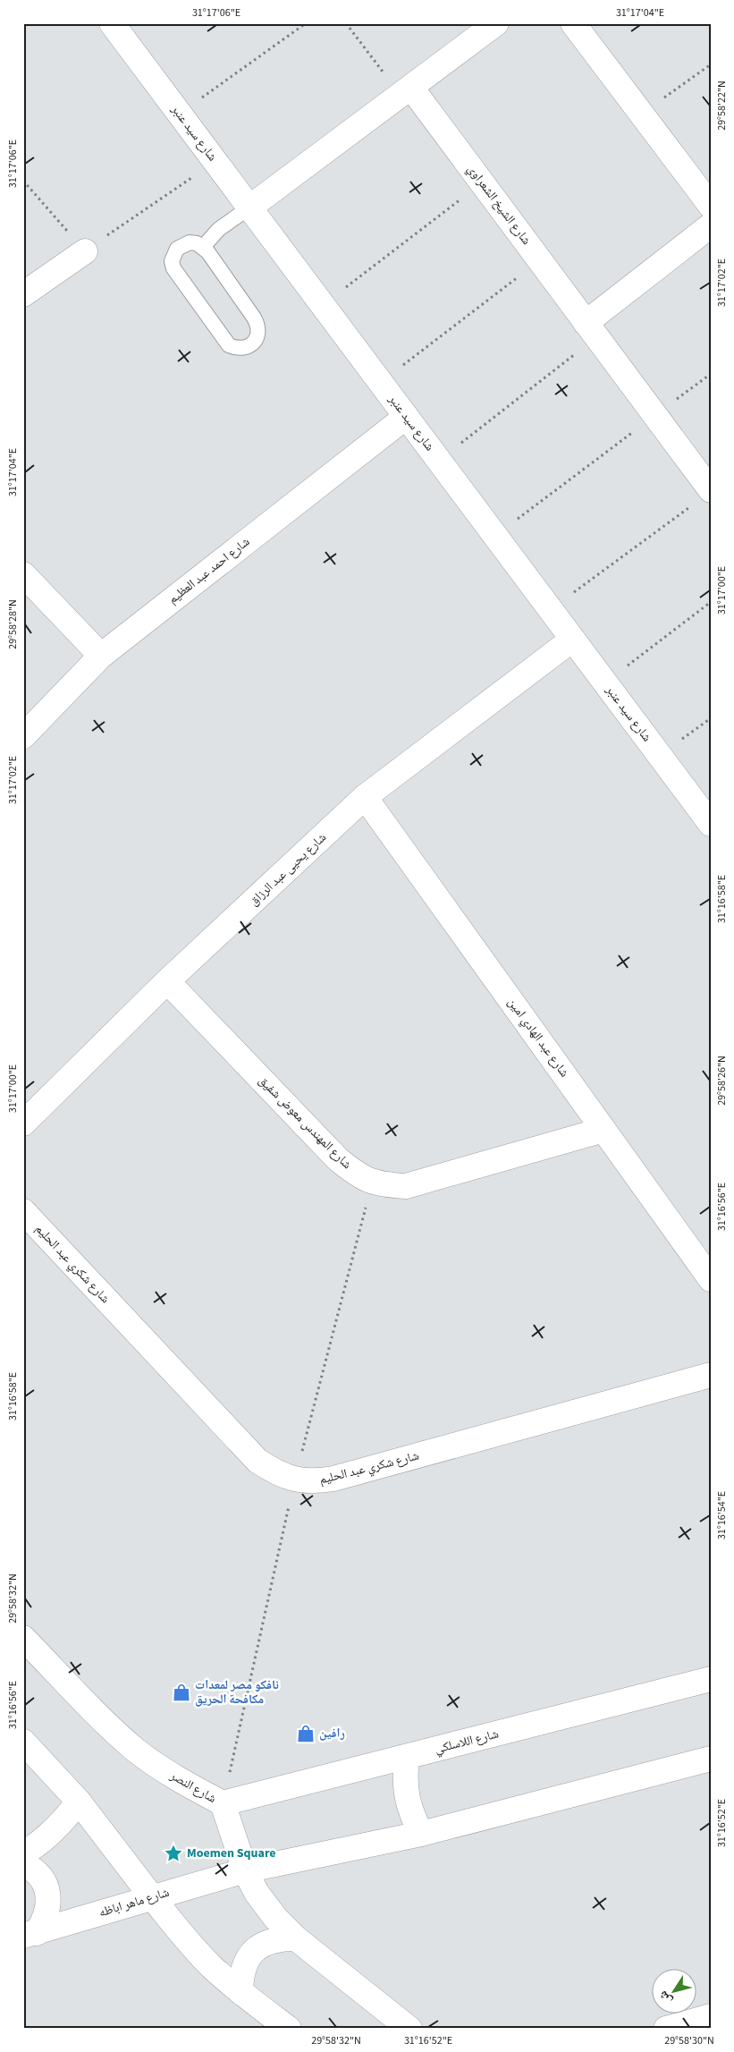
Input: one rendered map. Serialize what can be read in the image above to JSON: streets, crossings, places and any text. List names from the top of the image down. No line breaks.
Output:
{"streets":{"street":["شارع سيد عنبر","شارع الشيخ الشعراوي","شارع احمد عبد العظيم","شارع يحيى عبد الرزاق","شارع عبد الهادي امين","شارع المهندس معوض شفيق","شارع شكري عبد الحليم","شارع اللاسلكي","شارع النصر","شارع ماهر اباظه"]},"crossings":[["شارع سيد عنبر","شارع احمد عبد العظيم"],["شارع سيد عنبر","شارع يحيى عبد الرزاق"],["شارع يحيى عبد الرزاق","شارع عبد الهادي امين"],["شارع يحيى عبد الرزاق","شارع المهندس معوض شفيق"],["شارع عبد الهادي امين","شارع المهندس معوض شفيق"],["شارع اللاسلكي","شارع النصر"],["شارع النصر","شارع ماهر اباظه"]],"places":{"shop":["نافكو مصر لمعدات مكافحة الحريق","رافين"],"place":["Moemen Square"]},"north":"bottom left","coordinates":["31°17'06\"E","31°17'04\"E","29°58'22\"N","31°17'02\"E","31°17'00\"E","29°58'28\"N","31°16'58\"E","29°58'26\"N","31°16'56\"E","31°16'54\"E","29°58'32\"N","31°16'52\"E","29°58'30\"N"]}
